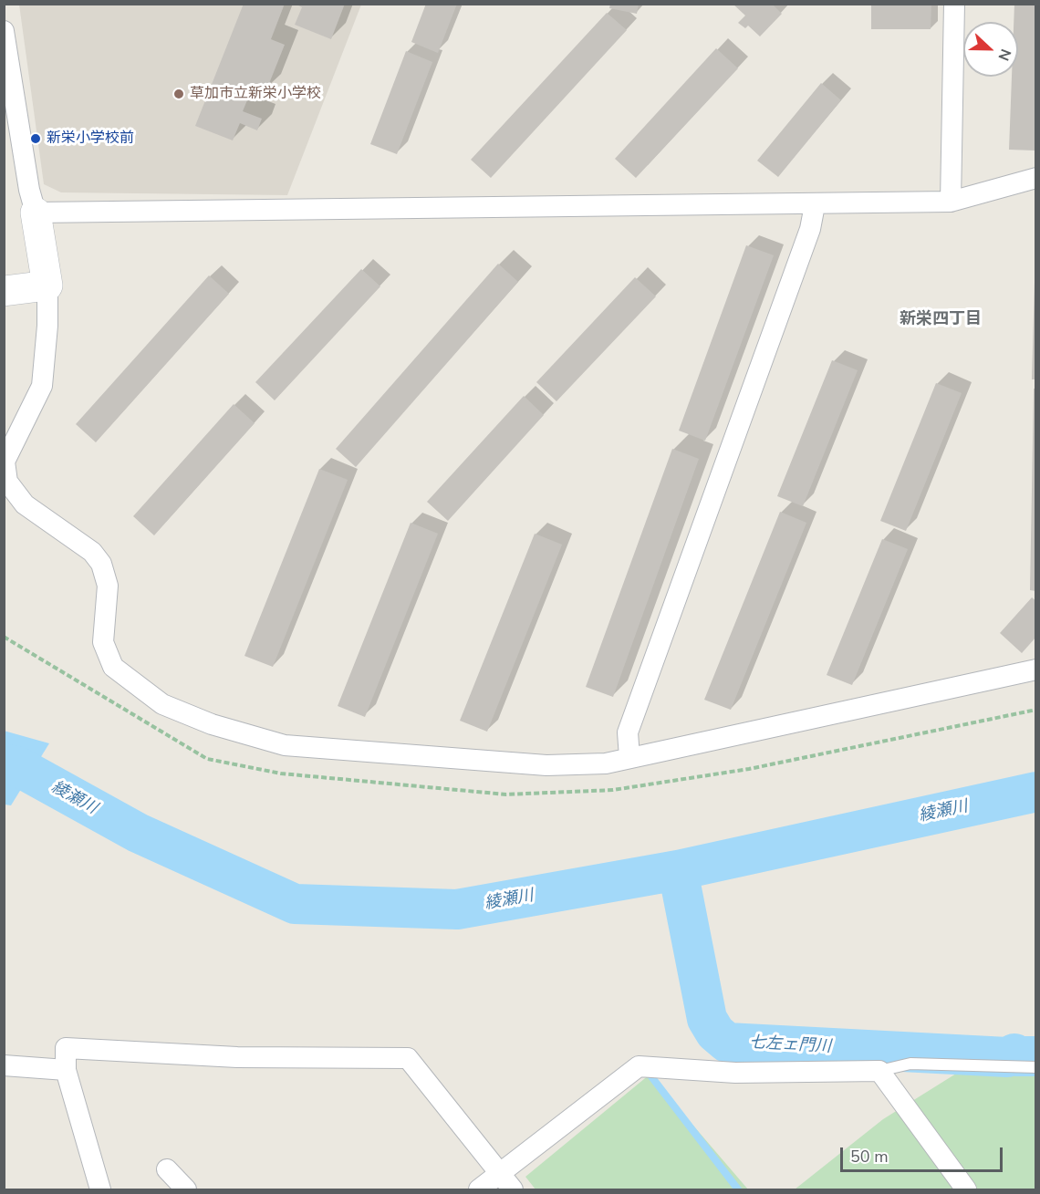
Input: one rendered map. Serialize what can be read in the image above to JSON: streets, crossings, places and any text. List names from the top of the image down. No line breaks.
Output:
{"districts":["新栄四丁目"],"water":["綾瀬川","七左ェ門川"],"places":["草加市立新栄小学校","新栄小学校前"],"scale_bar":"50 m","north":"right"}
